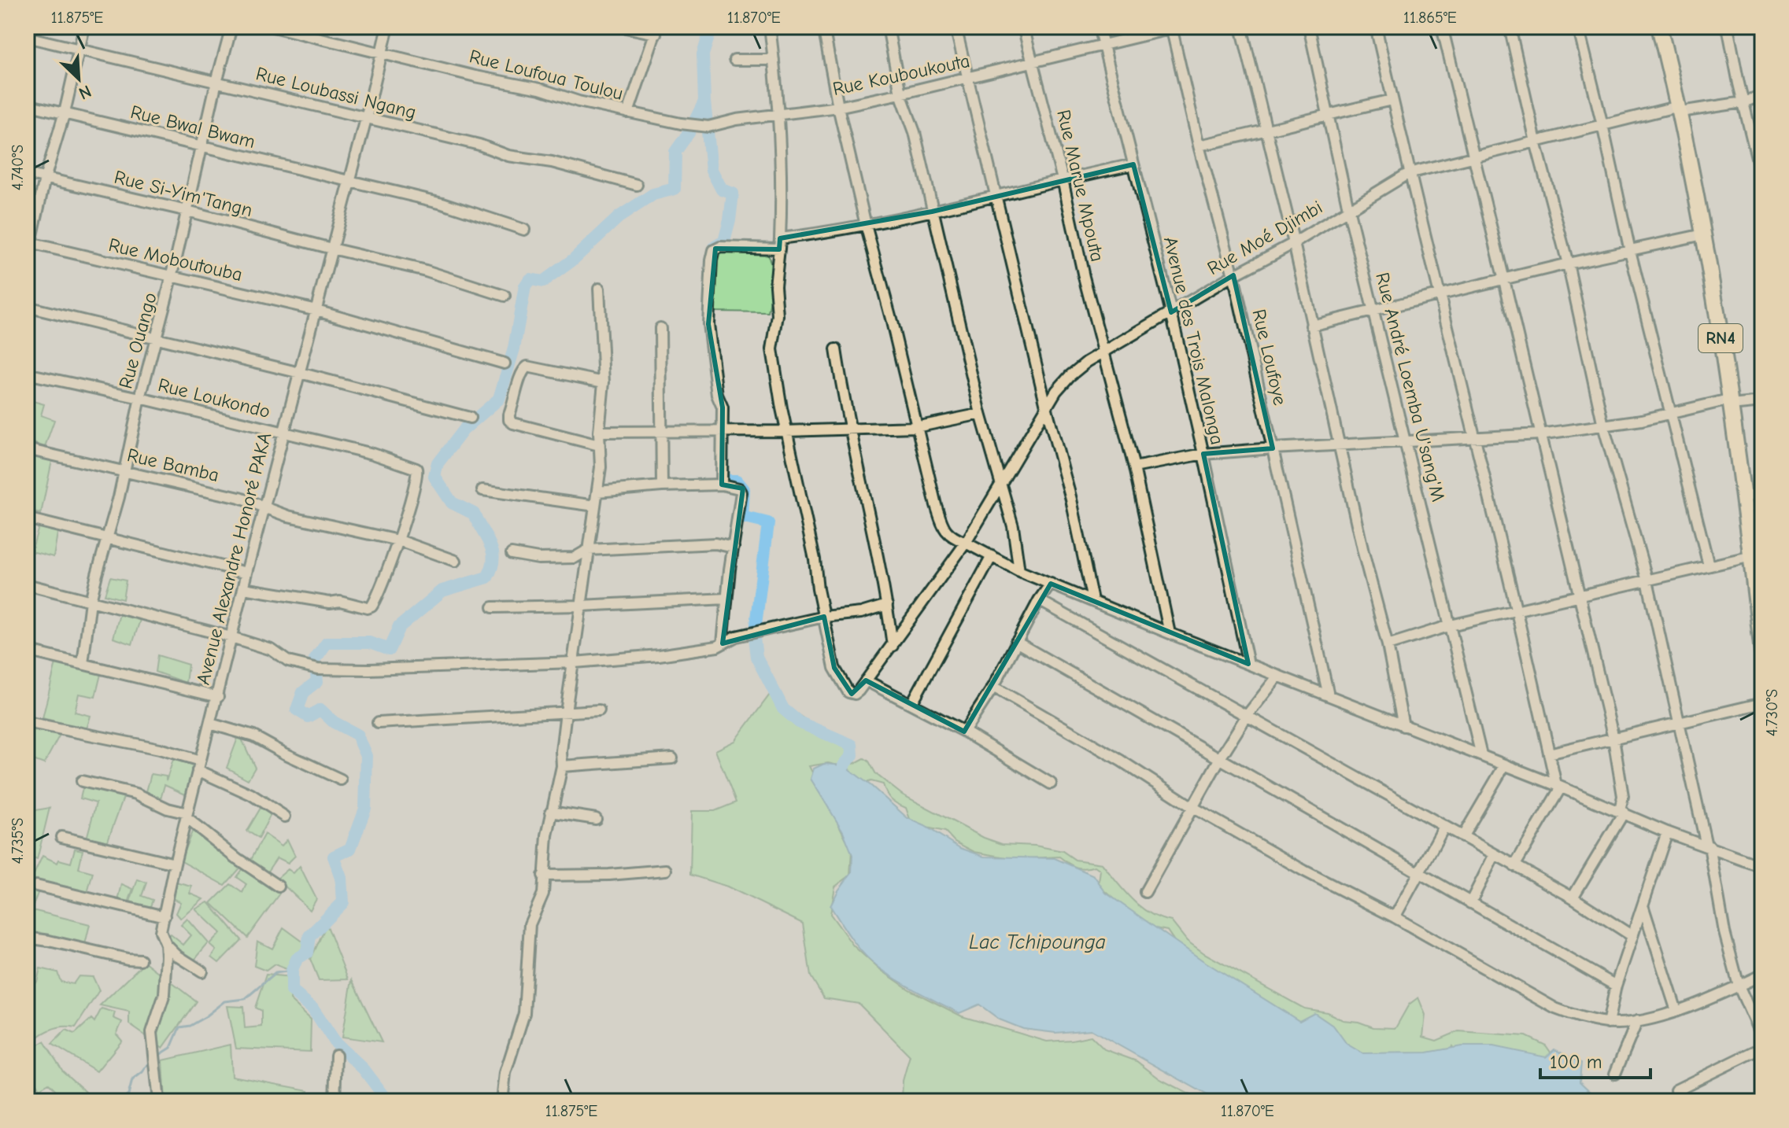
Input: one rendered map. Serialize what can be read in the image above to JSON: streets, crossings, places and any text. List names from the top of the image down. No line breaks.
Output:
{"streets":{"highway":["RN4"],"street":["Rue Loufoua Toulou","Rue Kouboukouta","Rue Loubassi Ngang","Rue Bwal Bwam","Rue Marue Mpouta","Rue Si-Yim'Tangn","Rue Moé Djimbi","Rue Moboutouba","Rue Ouango","Avenue des Trois Malonga","Rue Loufoye","Rue André Loemba U'sang'M","Rue Loukondo","Rue Bamba","Avenue Alexandre Honoré PAKA"]},"crossings":[["Rue Loufoua Toulou","Rue Kouboukouta"],["Rue Loufoua Toulou","Avenue Alexandre Honoré PAKA"],["Rue Kouboukouta","Rue Marue Mpouta"],["Rue Kouboukouta","Avenue des Trois Malonga"],["Rue Kouboukouta","Rue Loufoye"],["Rue Loubassi Ngang","Rue Ouango"],["Rue Loubassi Ngang","Avenue Alexandre Honoré PAKA"],["Rue Bwal Bwam","Rue Ouango"],["Rue Bwal Bwam","Avenue Alexandre Honoré PAKA"],["Rue Marue Mpouta","Rue Moé Djimbi"],["Rue Si-Yim'Tangn","Rue Ouango"],["Rue Si-Yim'Tangn","Avenue Alexandre Honoré PAKA"],["Rue Moé Djimbi","RN4"],["Rue Moé Djimbi","Avenue des Trois Malonga"],["Rue Moé Djimbi","Rue Loufoye"],["Rue Moé Djimbi","Rue André Loemba U'sang'M"],["Rue Moboutouba","Rue Ouango"],["Rue Moboutouba","Avenue Alexandre Honoré PAKA"],["Rue Ouango","Rue Loukondo"],["Rue Ouango","Rue Bamba"],["Rue Loukondo","Rue Bamba"],["Rue Loukondo","Avenue Alexandre Honoré PAKA"],["Rue Bamba","Avenue Alexandre Honoré PAKA"]],"water":["Lac Tchipounga"],"scale_bar":"100 m","north":"bottom right","coordinates":["11.875°E","11.870°E","11.865°E","4.740°S","4.730°S","4.735°S"]}
